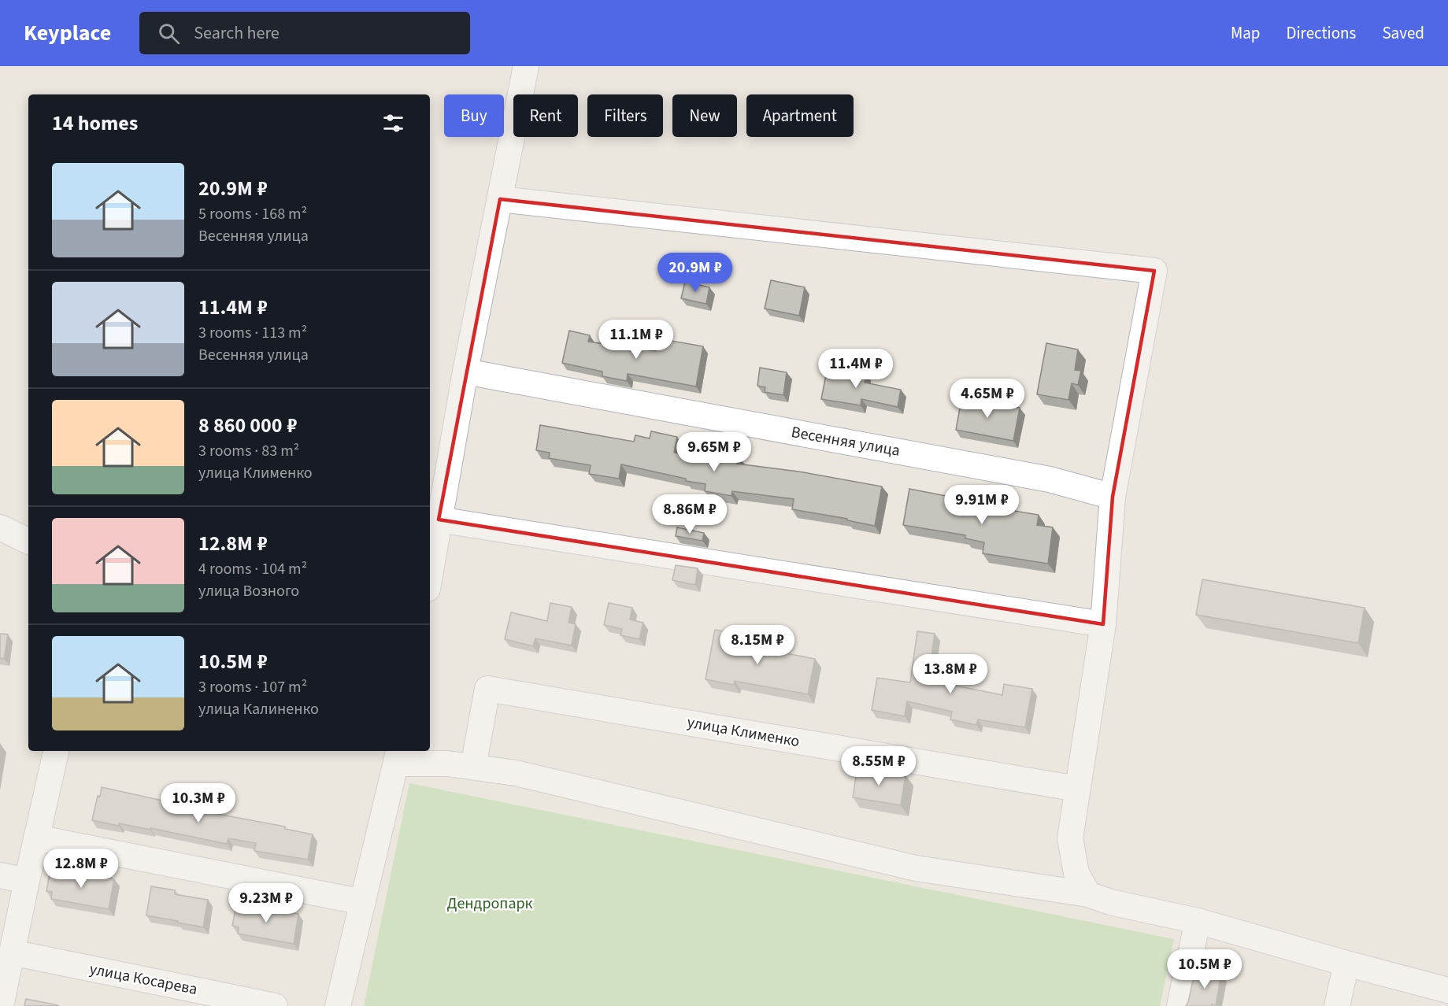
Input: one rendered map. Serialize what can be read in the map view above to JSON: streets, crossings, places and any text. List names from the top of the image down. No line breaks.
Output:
{"streets":{"street":["Весенняя улица","улица Клименко","улица Косарева"]},"parks":["Дендропарк"],"page":{"header":"Keyplace","search":"Search here","nav":["Map","Directions","Saved"],"chip":["Buy","Rent","Filters","New","Apartment"],"heading":"14 homes","list":[{"name":"20.9M ₽","note":"5 rooms · 168 m² · Весенняя улица"},{"name":"11.4M ₽","note":"3 rooms · 113 m² · Весенняя улица"},{"name":"8 860 000 ₽","note":"3 rooms · 83 m² · улица Клименко"},{"name":"12.8M ₽","note":"4 rooms · 104 m² · улица Возного"},{"name":"10.5M ₽","note":"3 rooms · 107 m² · улица Калиненко"}],"price":["20.9M ₽","11.1M ₽","11.4M ₽","4.65M ₽","9.65M ₽","9.91M ₽","8.86M ₽","8.15M ₽","13.8M ₽","8.55M ₽","10.3M ₽","12.8M ₽","9.23M ₽","10.5M ₽"]}}
